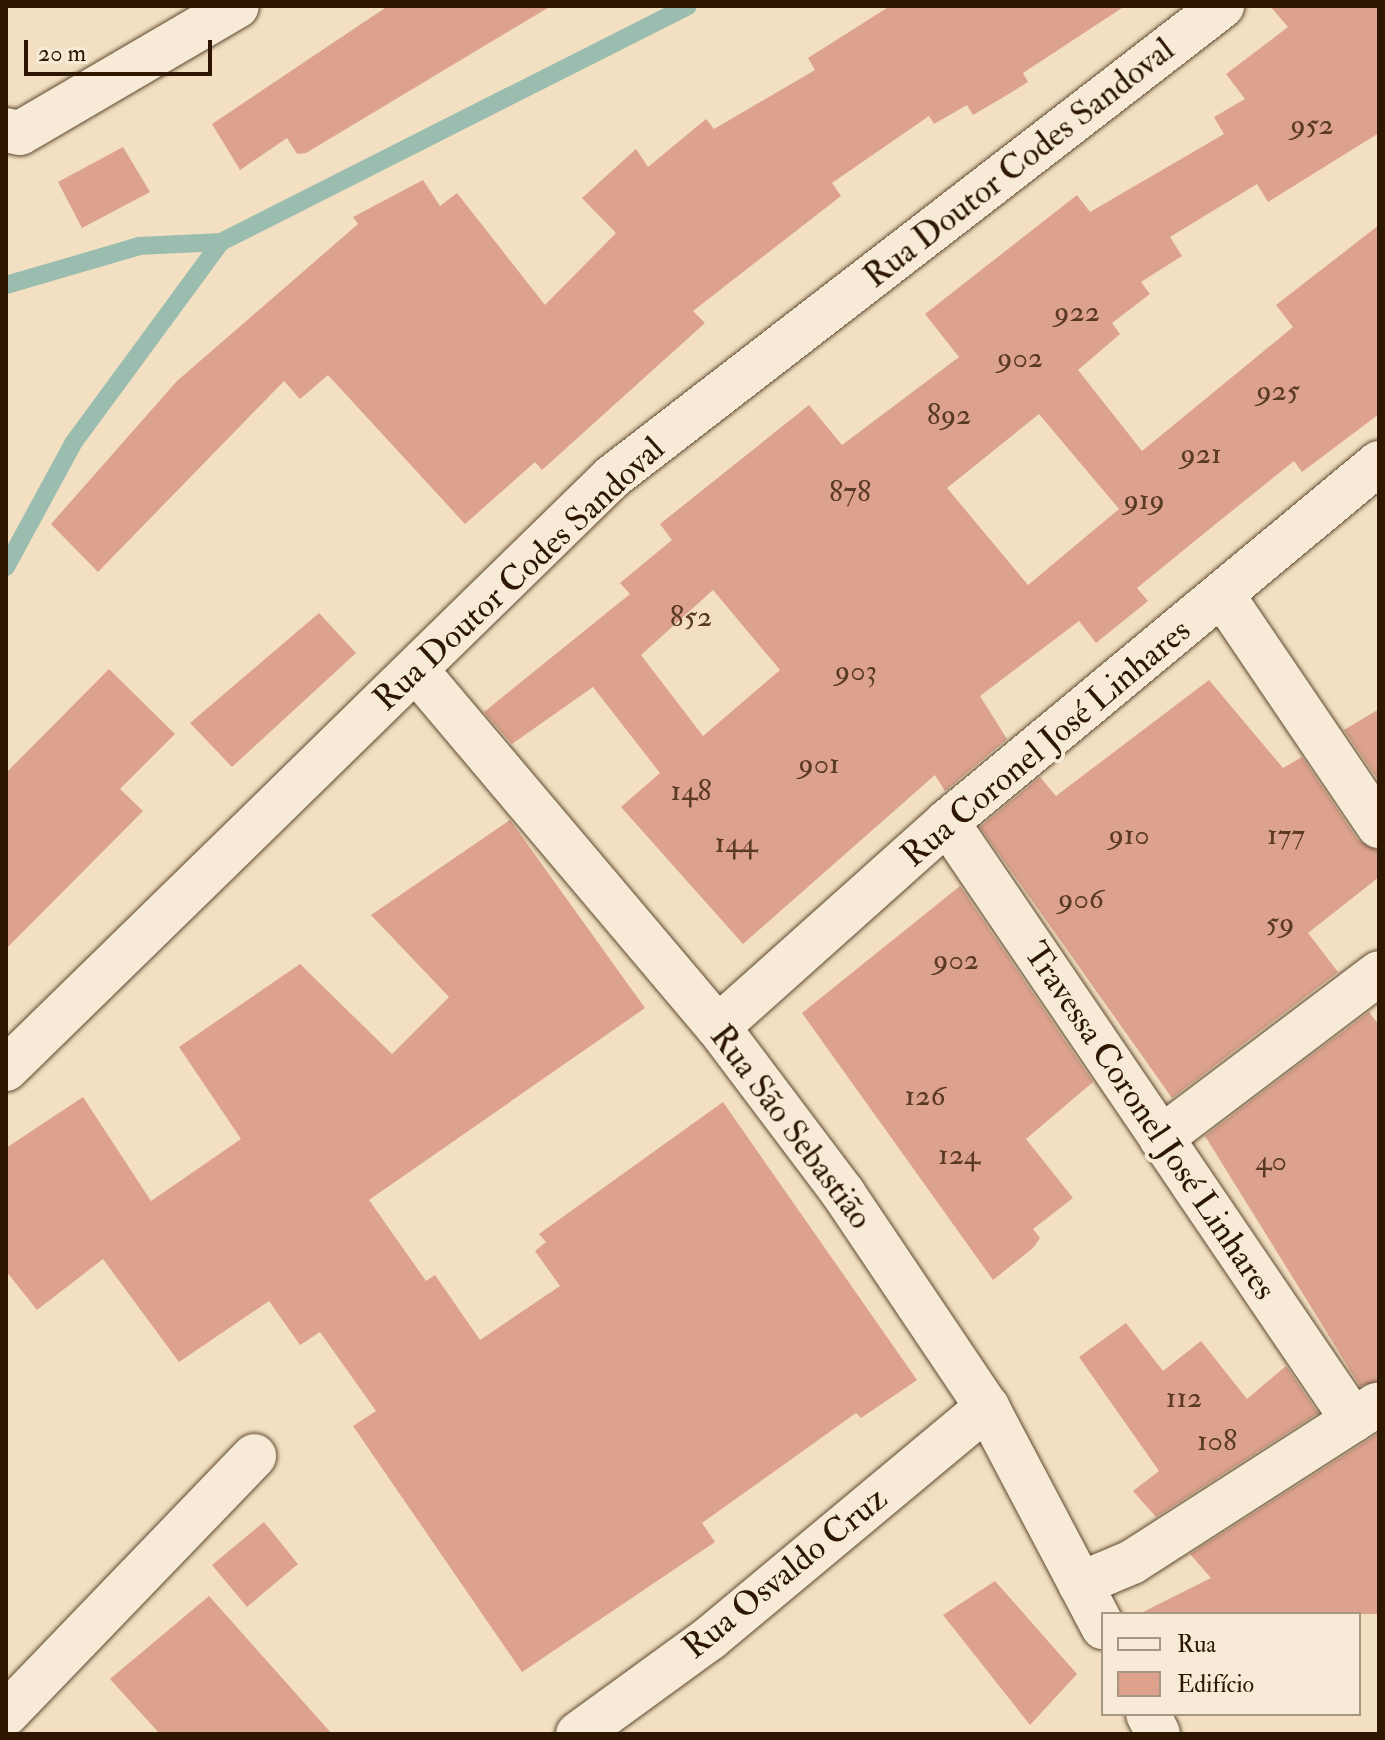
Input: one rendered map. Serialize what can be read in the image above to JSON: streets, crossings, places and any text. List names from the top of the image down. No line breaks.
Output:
{"streets":{"street":["Rua Doutor Codes Sandoval","Rua Coronel José Linhares","Travessa Coronel José Linhares","Rua São Sebastião","Rua Osvaldo Cruz"]},"crossings":[["Rua Doutor Codes Sandoval","Rua São Sebastião"],["Rua Coronel José Linhares","Travessa Coronel José Linhares"],["Rua Coronel José Linhares","Rua São Sebastião"],["Rua São Sebastião","Rua Osvaldo Cruz"]],"house_numbers":["952","922","902","925","892","921","878","919","852","903","901","148","910","177","144","906","59","902","126","124","40","112","108"],"legend":["Rua","Edifício"],"scale_bar":"20 m"}
